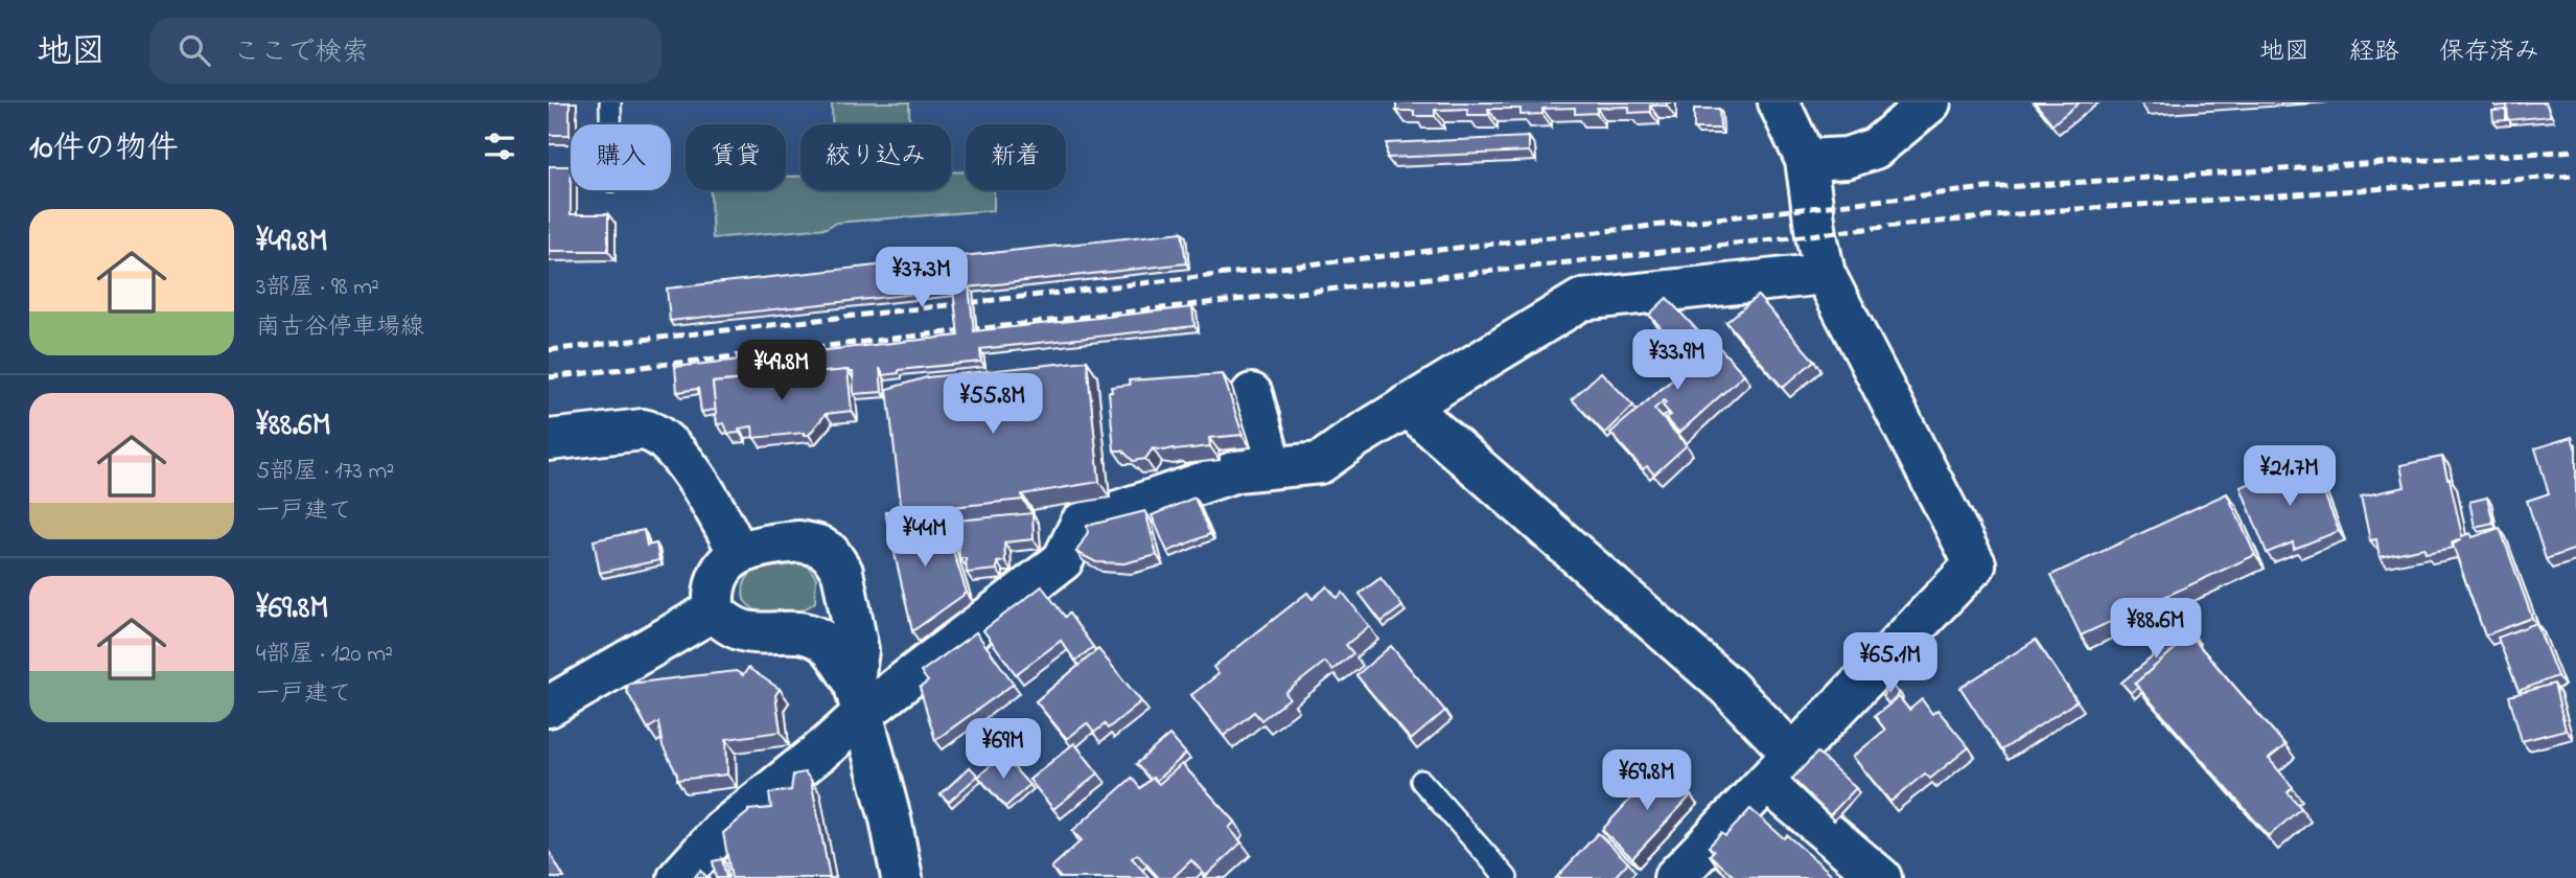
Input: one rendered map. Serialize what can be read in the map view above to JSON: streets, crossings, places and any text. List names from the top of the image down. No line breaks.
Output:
{"page":{"header":"地図","search":"ここで検索","nav":["地図","経路","保存済み"],"heading":"10件の物件","chip":["購入","賃貸","絞り込み","新着"],"list":[{"name":"¥49.8M","note":"3部屋 · 98 m² · 南古谷停車場線"},{"name":"¥88.6M","note":"5部屋 · 173 m² · 一戸建て"},{"name":"¥69.8M","note":"4部屋 · 120 m² · 一戸建て"}],"price":["¥37.3M","¥33.9M","¥49.8M","¥55.8M","¥21.7M","¥44M","¥88.6M","¥65.1M","¥69M","¥69.8M"]}}
